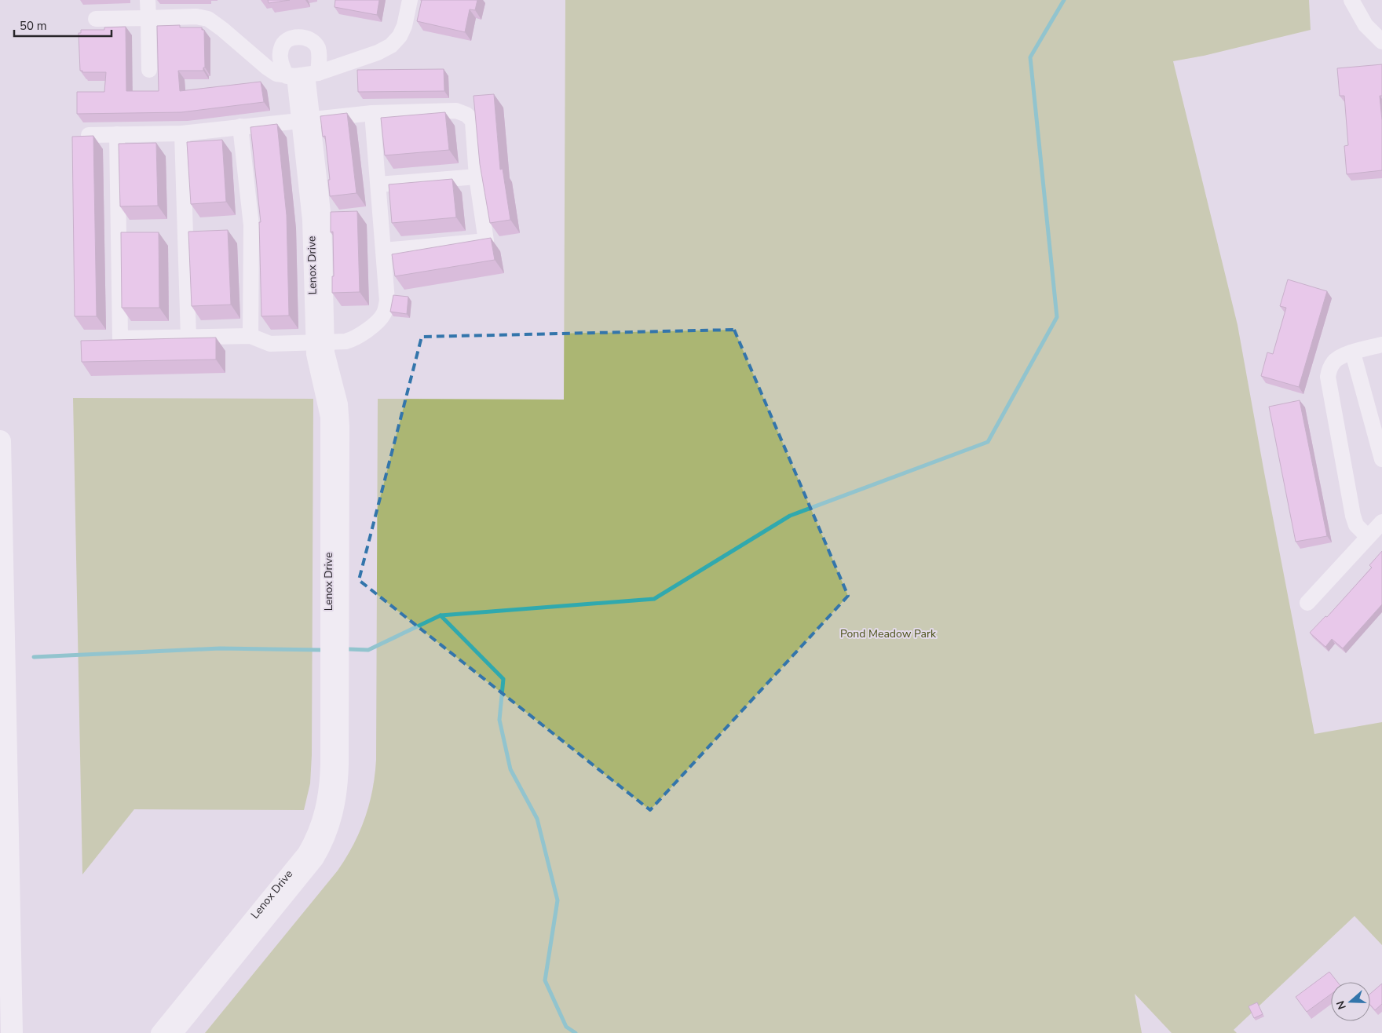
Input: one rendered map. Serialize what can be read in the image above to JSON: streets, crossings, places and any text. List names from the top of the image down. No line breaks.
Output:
{"streets":{"street":["Lenox Drive"]},"parks":["Pond Meadow Park"],"scale_bar":"50 m","north":"left"}
